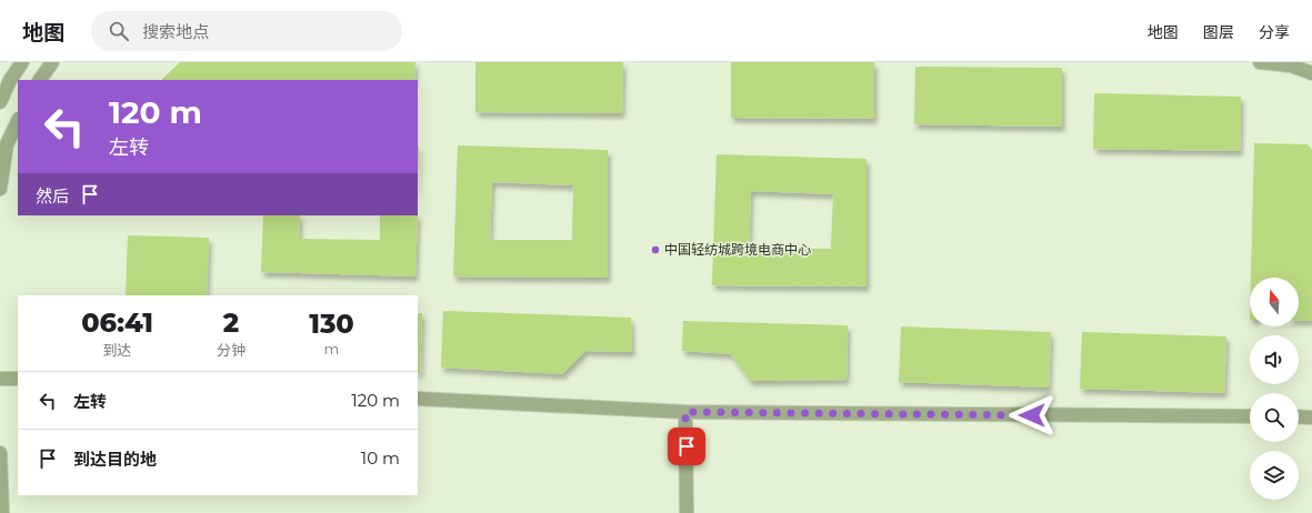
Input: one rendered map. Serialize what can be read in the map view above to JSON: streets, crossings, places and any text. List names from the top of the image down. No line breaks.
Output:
{"places":["中国轻纺城跨境电商中心"],"north":"top","page":{"header":"地图","search":"搜索地点","nav":["地图","图层","分享"],"turn":["120 m","左转"],"then":"然后","eta":["06:41","到达","2","分钟","130","m"],"list":[{"name":"左转","value":"120 m"},{"name":"到达目的地","value":"10 m"}]}}
